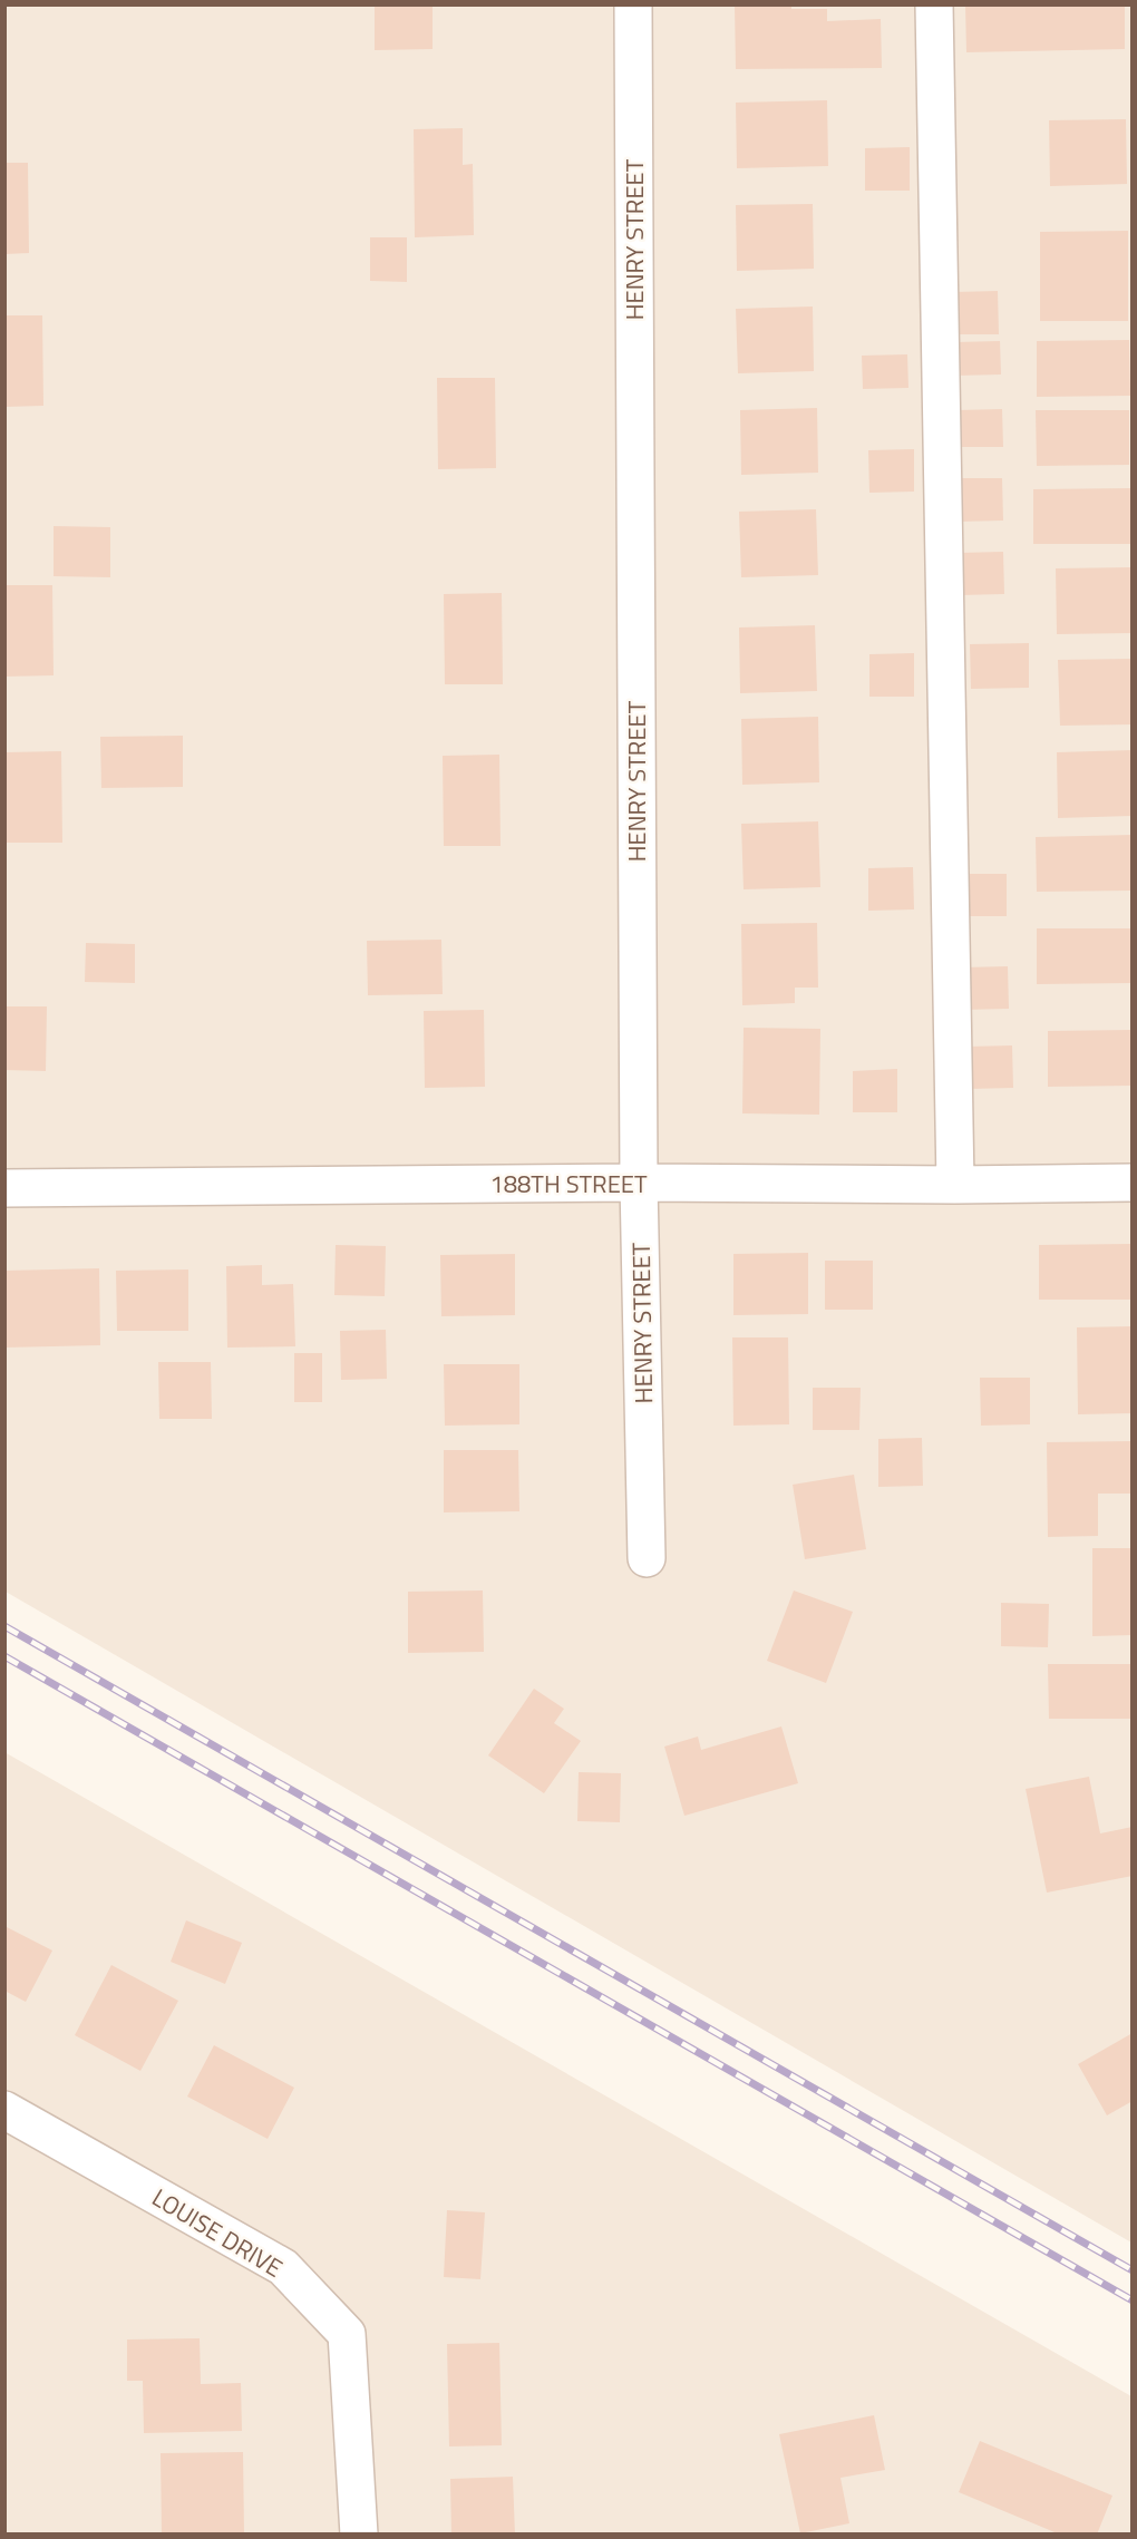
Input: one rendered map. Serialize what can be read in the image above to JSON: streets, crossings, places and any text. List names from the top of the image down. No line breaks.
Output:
{"streets":{"street":["HENRY STREET","188TH STREET","LOUISE DRIVE"]},"crossings":[["HENRY STREET","188TH STREET"]]}
